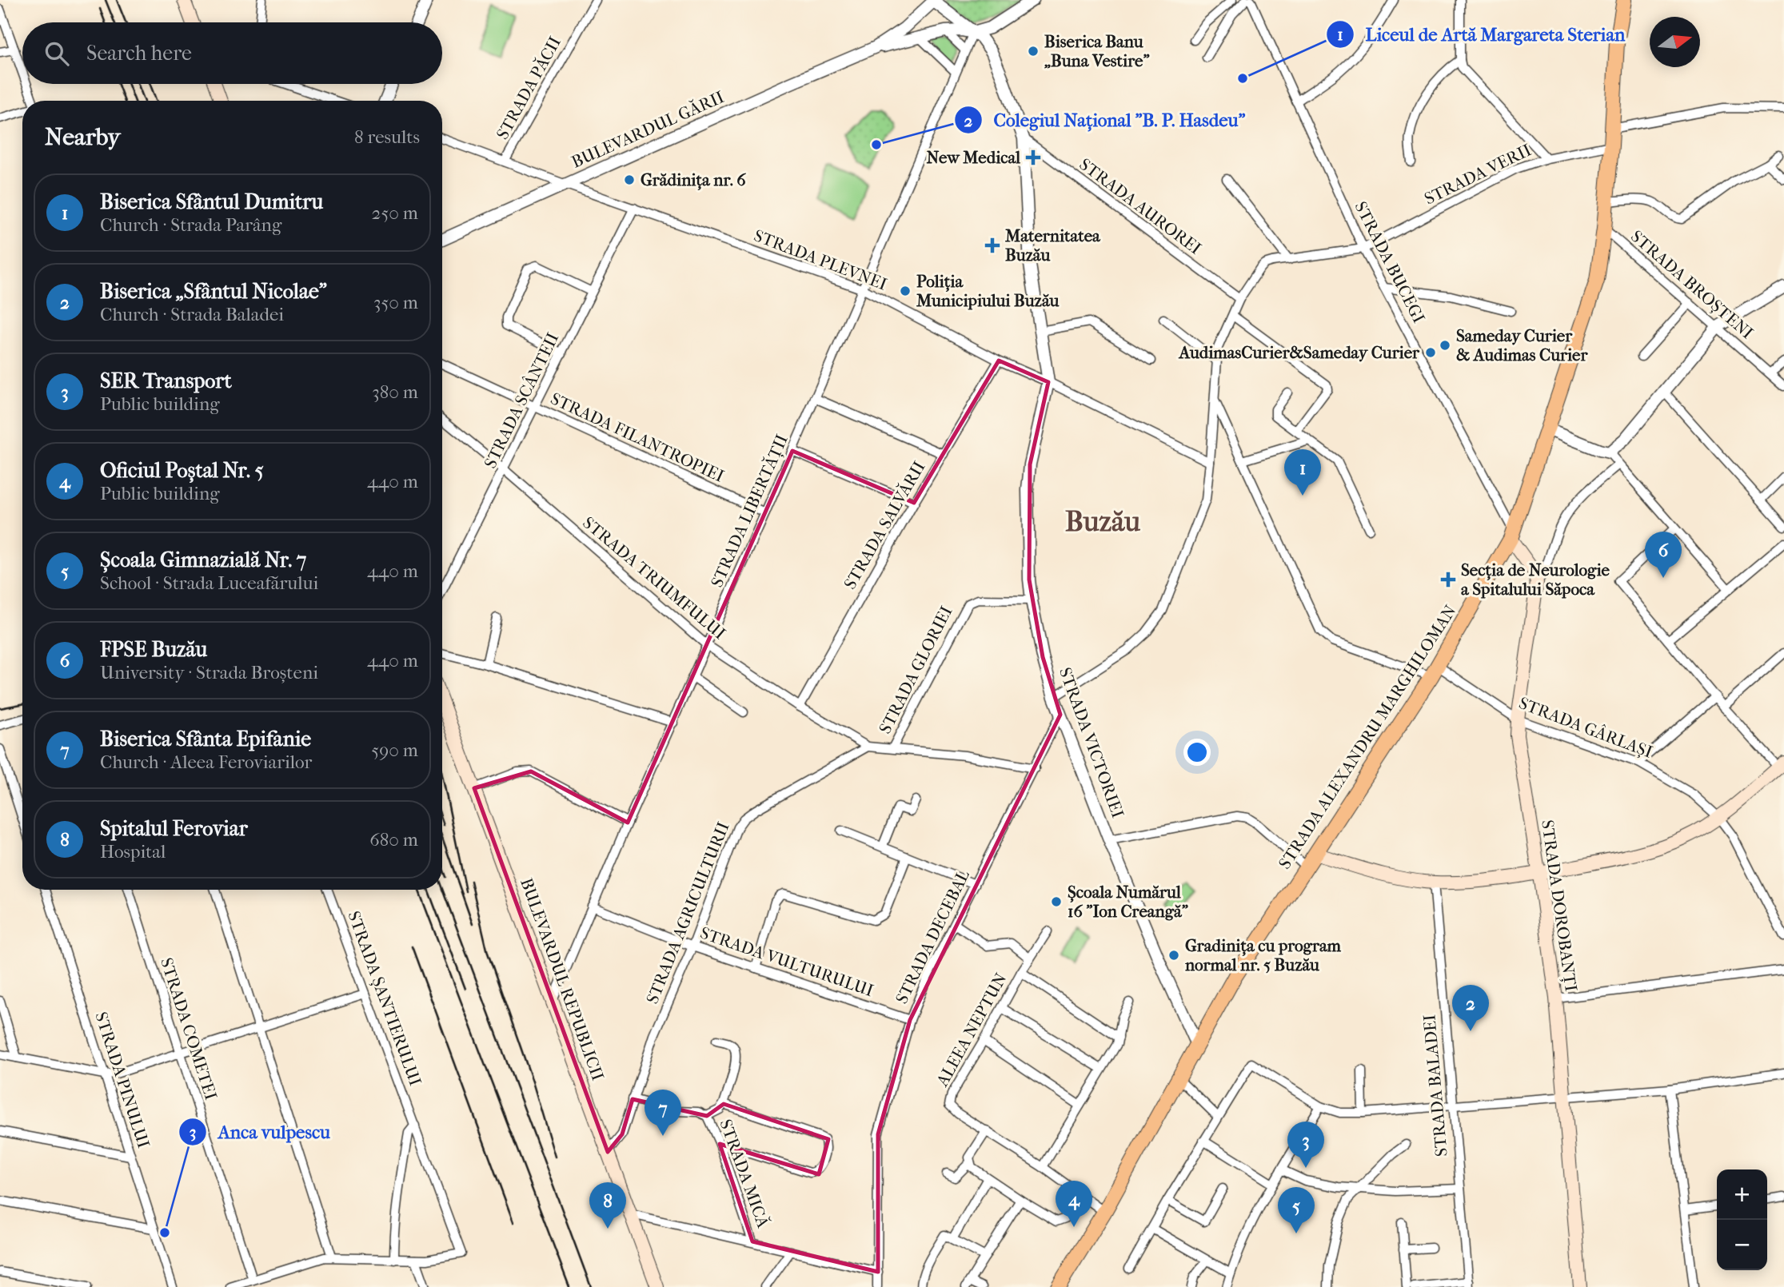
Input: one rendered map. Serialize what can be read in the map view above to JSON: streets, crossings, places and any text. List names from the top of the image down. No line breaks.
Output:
{"streets":{"main road":["STRADA ALEXANDRU MARGHILOMAN","STRADA DOROBANȚI","BULEVARDUL REPUBLICII"],"street":["STRADA PĂCII","BULEVARDUL GĂRII","STRADA VERII","STRADA AUROREI","STRADA PLEVNEI","STRADA BUCEGI","STRADA BROȘTENI","STRADA SCÂNTEII","STRADA FILANTROPIEI","STRADA LIBERTĂȚII","STRADA SALVĂRII","STRADA TRIUMFULUI","STRADA GLORIEI","STRADA GÂRLAȘI","STRADA VICTORIEI","STRADA AGRICULTURII","STRADA DECEBAL","STRADA VULTURULUI","STRADA ȘANTIERULUI","STRADA COMETEI","ALEEA NEPTUN","STRADA PINULUI","STRADA BALADEI","STRADA MICĂ"]},"crossings":[["STRADA PĂCII","STRADA PLEVNEI"],["BULEVARDUL GĂRII","STRADA PLEVNEI"],["STRADA VERII","STRADA AUROREI"],["STRADA VERII","STRADA PLEVNEI"],["STRADA VERII","STRADA BUCEGI"],["STRADA VERII","STRADA GÂRLAȘI"],["STRADA VERII","STRADA ALEXANDRU MARGHILOMAN"],["STRADA VERII","STRADA VICTORIEI"],["STRADA AUROREI","STRADA VICTORIEI"],["STRADA PLEVNEI","STRADA SCÂNTEII"],["STRADA PLEVNEI","STRADA LIBERTĂȚII"],["STRADA PLEVNEI","STRADA SALVĂRII"],["STRADA PLEVNEI","STRADA VICTORIEI"],["STRADA BUCEGI","STRADA ALEXANDRU MARGHILOMAN"],["STRADA BROȘTENI","STRADA ALEXANDRU MARGHILOMAN"],["STRADA SCÂNTEII","STRADA FILANTROPIEI"],["STRADA SCÂNTEII","STRADA TRIUMFULUI"],["STRADA FILANTROPIEI","STRADA LIBERTĂȚII"],["STRADA LIBERTĂȚII","STRADA TRIUMFULUI"],["STRADA LIBERTĂȚII","STRADA VICTORIEI"],["STRADA LIBERTĂȚII","STRADA VULTURULUI"],["STRADA LIBERTĂȚII","BULEVARDUL REPUBLICII"],["STRADA SALVĂRII","STRADA TRIUMFULUI"],["STRADA TRIUMFULUI","STRADA AGRICULTURII"],["STRADA GLORIEI","STRADA VICTORIEI"],["STRADA GÂRLAȘI","STRADA ALEXANDRU MARGHILOMAN"],["STRADA GÂRLAȘI","STRADA DOROBANȚI"],["STRADA ALEXANDRU MARGHILOMAN","STRADA VICTORIEI"],["STRADA ALEXANDRU MARGHILOMAN","ALEEA NEPTUN"],["STRADA VICTORIEI","STRADA DECEBAL"],["STRADA AGRICULTURII","STRADA VULTURULUI"],["STRADA AGRICULTURII","BULEVARDUL REPUBLICII"],["STRADA DECEBAL","STRADA VULTURULUI"],["STRADA DECEBAL","STRADA MICĂ"],["BULEVARDUL REPUBLICII","STRADA MICĂ"]],"districts":["Buzău"],"places":{"other":["Biserica Banu „Buna Vestire”","Liceul de Artă Margareta Sterian","Colegiul Național \"B. P. Hasdeu\"","Grădinița nr. 6","Poliția Municipiului Buzău","Sameday Curier & Audimas Curier","AudimasCurier&Sameday Curier","Școala Numărul 16 \"Ion Creangă\"","Gradinița cu program normal nr. 5 Buzău","Anca vulpescu"],"health":["New Medical","Maternitatea Buzău","Secția de Neurologie a Spitalului Săpoca"]},"north":"right","page":{"search":"Search here","heading":["Nearby","8 results"],"list":[{"mark":"1","name":"Biserica Sfântul Dumitru","note":"Church · Strada Parâng","value":"250 m"},{"mark":"2","name":"Biserica „Sfântul Nicolae\"","note":"Church · Strada Baladei","value":"350 m"},{"mark":"3","name":"SER Transport","note":"Public building","value":"380 m"},{"mark":"4","name":"Oficiul Poștal Nr. 5","note":"Public building","value":"440 m"},{"mark":"5","name":"Școala Gimnazială Nr. 7","note":"School · Strada Luceafărului","value":"440 m"},{"mark":"6","name":"FPSE Buzău","note":"University · Strada Broșteni","value":"440 m"},{"mark":"7","name":"Biserica Sfânta Epifanie","note":"Church · Aleea Feroviarilor","value":"590 m"},{"mark":"8","name":"Spitalul Feroviar","note":"Hospital","value":"680 m"}],"pins":["1","6","2","7","3","4","8","5"],"map_buttons":["+","−"]}}
